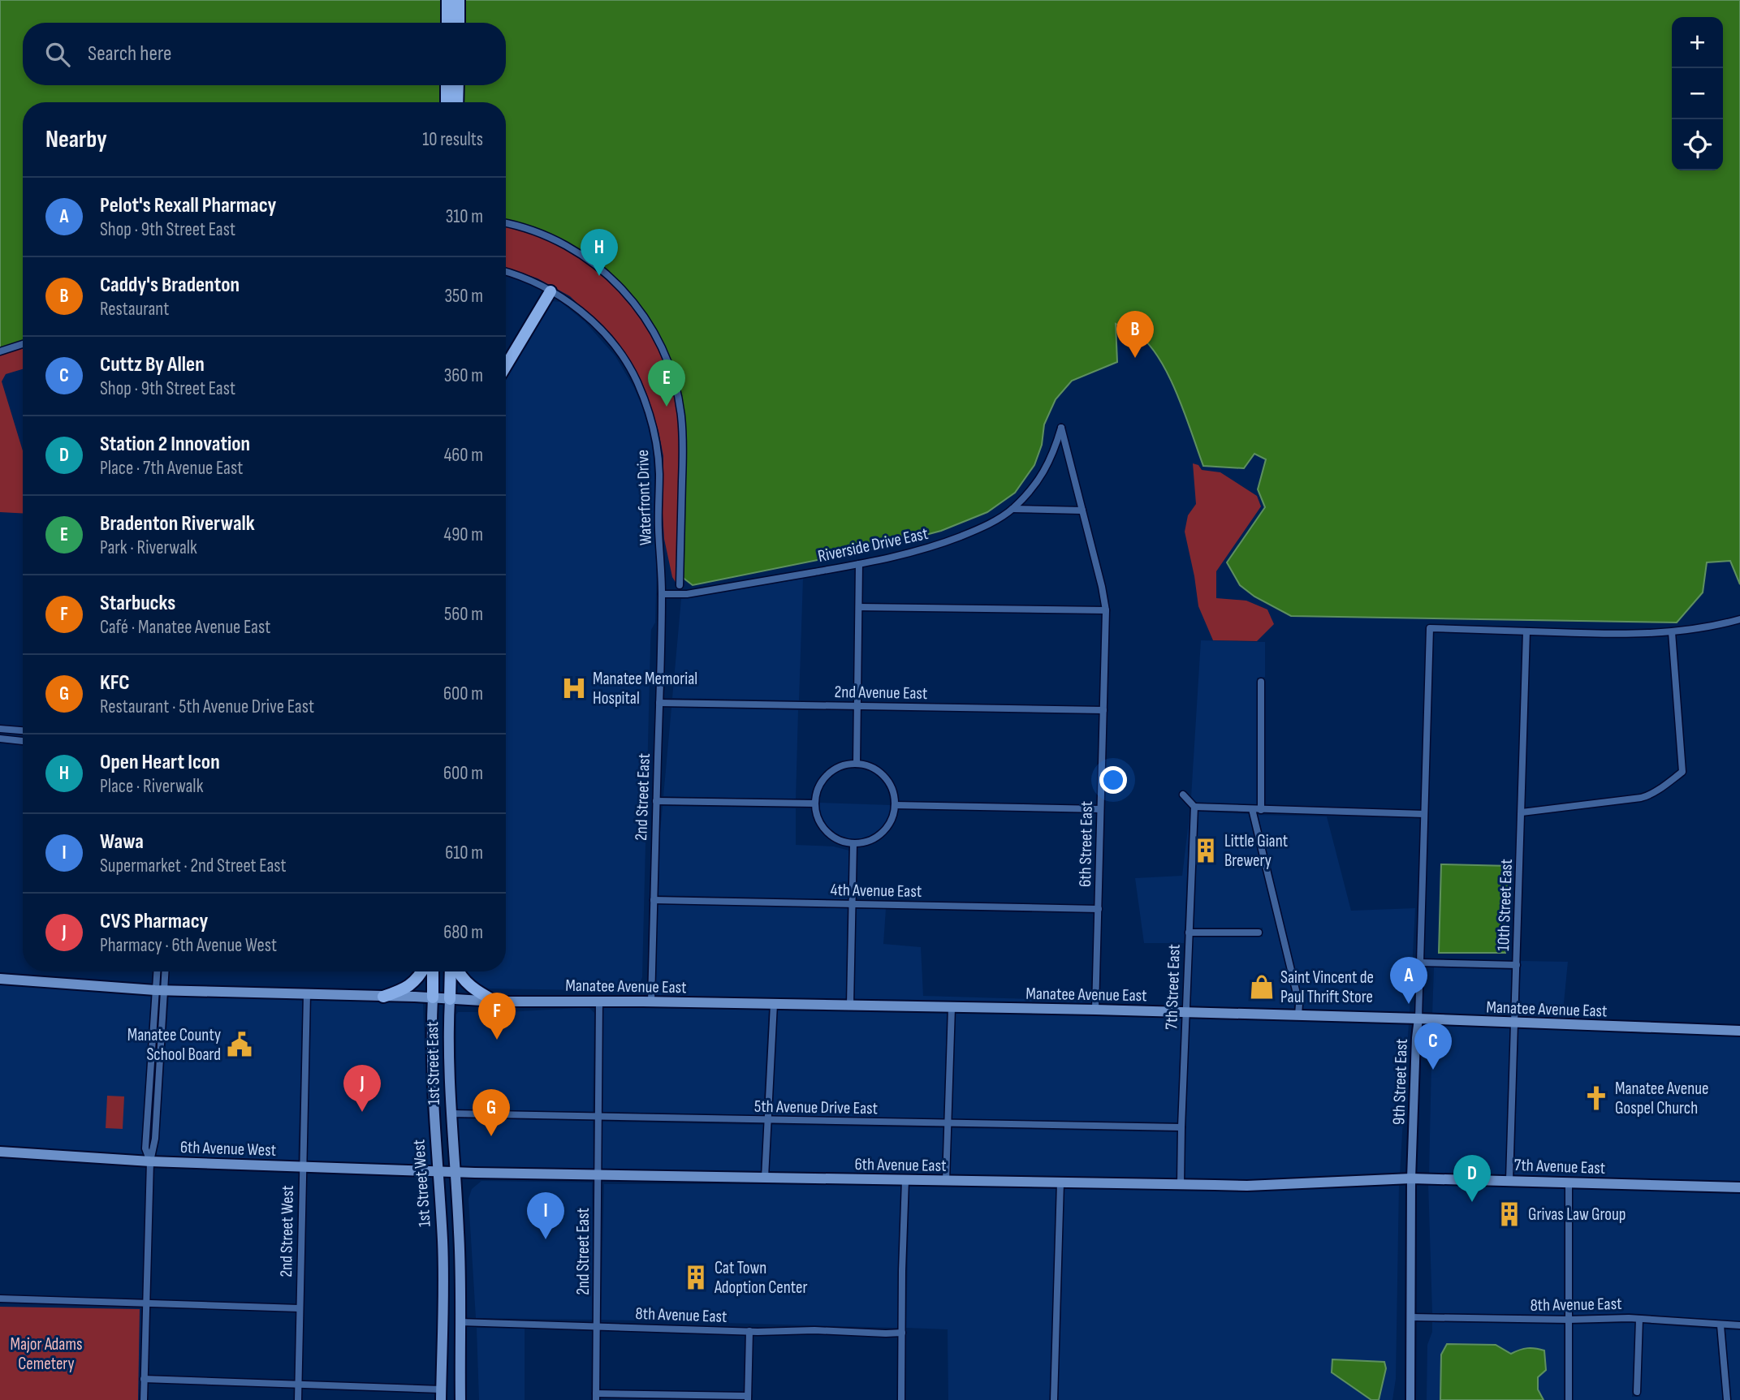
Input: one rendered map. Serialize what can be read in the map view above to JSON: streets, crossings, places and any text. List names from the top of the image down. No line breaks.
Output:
{"streets":{"highway":["1st Street East","1st Street West"],"main road":["Manatee Avenue East","6th Avenue West","6th Avenue East","7th Avenue East"],"street":["Waterfront Drive","Riverside Drive East","2nd Avenue East","2nd Street East","6th Street East","4th Avenue East","10th Street East","7th Street East","9th Street East","5th Avenue Drive East","2nd Street West","8th Avenue East"]},"crossings":[["Waterfront Drive","Riverside Drive East"],["Waterfront Drive","2nd Street East"],["Riverside Drive East","2nd Street East"],["Riverside Drive East","6th Street East"],["2nd Avenue East","2nd Street East"],["2nd Avenue East","6th Street East"],["2nd Street East","4th Avenue East"],["2nd Street East","Manatee Avenue East"],["2nd Street East","5th Avenue Drive East"],["2nd Street East","6th Avenue East"],["2nd Street East","8th Avenue East"],["6th Street East","4th Avenue East"],["6th Street East","Manatee Avenue East"],["10th Street East","Manatee Avenue East"],["10th Street East","9th Street East"],["10th Street East","7th Avenue East"],["Manatee Avenue East","7th Street East"],["Manatee Avenue East","1st Street East"],["Manatee Avenue East","9th Street East"],["Manatee Avenue East","1st Street West"],["Manatee Avenue East","2nd Street West"],["7th Street East","5th Avenue Drive East"],["7th Street East","6th Avenue East"],["1st Street East","5th Avenue Drive East"],["1st Street East","6th Avenue West"],["1st Street East","6th Avenue East"],["1st Street East","8th Avenue East"],["9th Street East","7th Avenue East"],["9th Street East","8th Avenue East"],["6th Avenue West","6th Avenue East"],["6th Avenue West","1st Street West"],["6th Avenue West","2nd Street West"],["6th Avenue East","7th Avenue East"]],"parks":["Major Adams Cemetery"],"places":{"hospital":["Manatee Memorial Hospital"],"building":["Little Giant Brewery","Grivas Law Group","Cat Town Adoption Center"],"shop":["Saint Vincent de Paul Thrift Store"],"public building":["Manatee County School Board"],"church":["Manatee Avenue Gospel Church"]},"page":{"map_buttons":["+","−"],"search":"Search here","heading":["Nearby","10 results"],"list":[{"mark":"A","name":"Pelot's Rexall Pharmacy","note":"Shop · 9th Street East","value":"310 m"},{"mark":"B","name":"Caddy's Bradenton","note":"Restaurant","value":"350 m"},{"mark":"C","name":"Cuttz By Allen","note":"Shop · 9th Street East","value":"360 m"},{"mark":"D","name":"Station 2 Innovation","note":"Place · 7th Avenue East","value":"460 m"},{"mark":"E","name":"Bradenton Riverwalk","note":"Park · Riverwalk","value":"490 m"},{"mark":"F","name":"Starbucks","note":"Café · Manatee Avenue East","value":"560 m"},{"mark":"G","name":"KFC","note":"Restaurant · 5th Avenue Drive East","value":"600 m"},{"mark":"H","name":"Open Heart Icon","note":"Place · Riverwalk","value":"600 m"},{"mark":"I","name":"Wawa","note":"Supermarket · 2nd Street East","value":"610 m"},{"mark":"J","name":"CVS Pharmacy","note":"Pharmacy · 6th Avenue West","value":"680 m"}],"pins":["H","B","E","A","F","C","J","G","D","I"]}}
